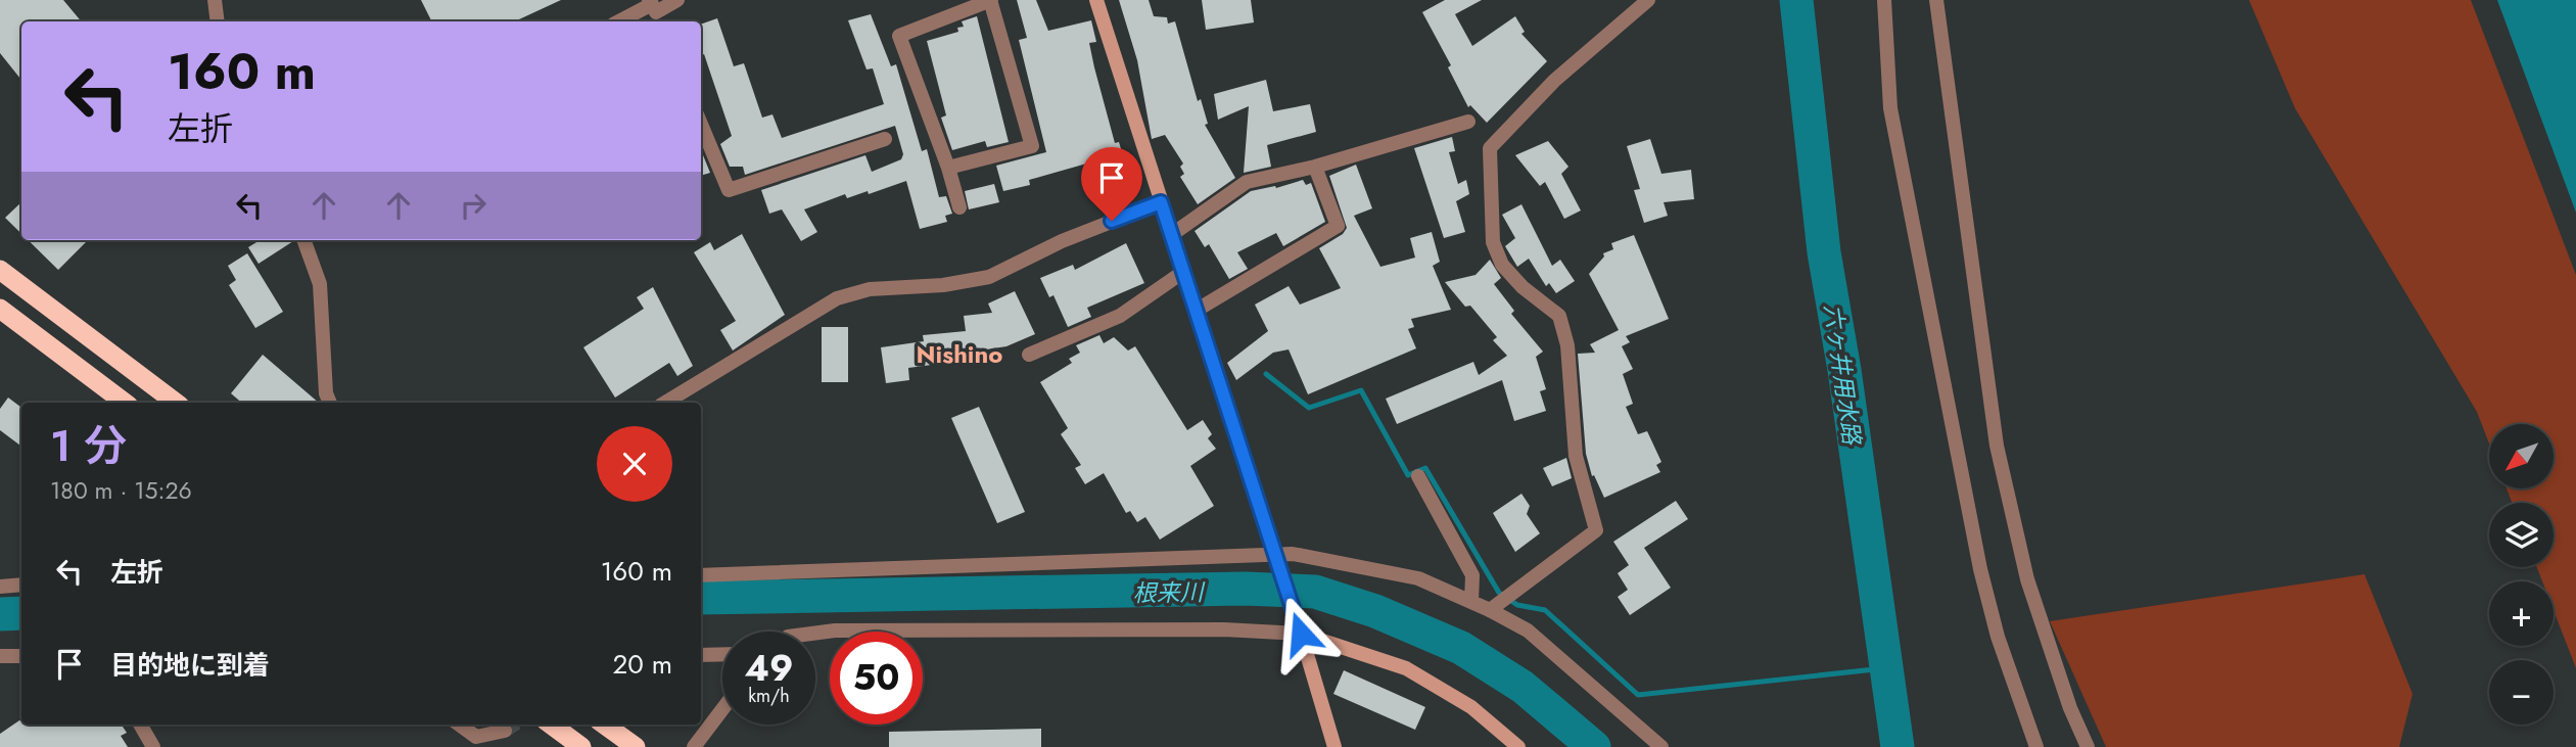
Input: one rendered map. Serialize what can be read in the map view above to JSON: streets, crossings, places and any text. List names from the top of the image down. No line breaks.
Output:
{"districts":["Nishino"],"water":["六ヶ井用水路","根来川"],"north":"bottom left","page":{"turn":["160 m","左折"],"heading":["1 分","180 m · 15:26"],"map_buttons":["+","−"],"list":[{"name":"左折","value":"160 m"},{"name":"目的地に到着","value":"20 m"}],"speed":"49 km/h","limit":"50"}}
